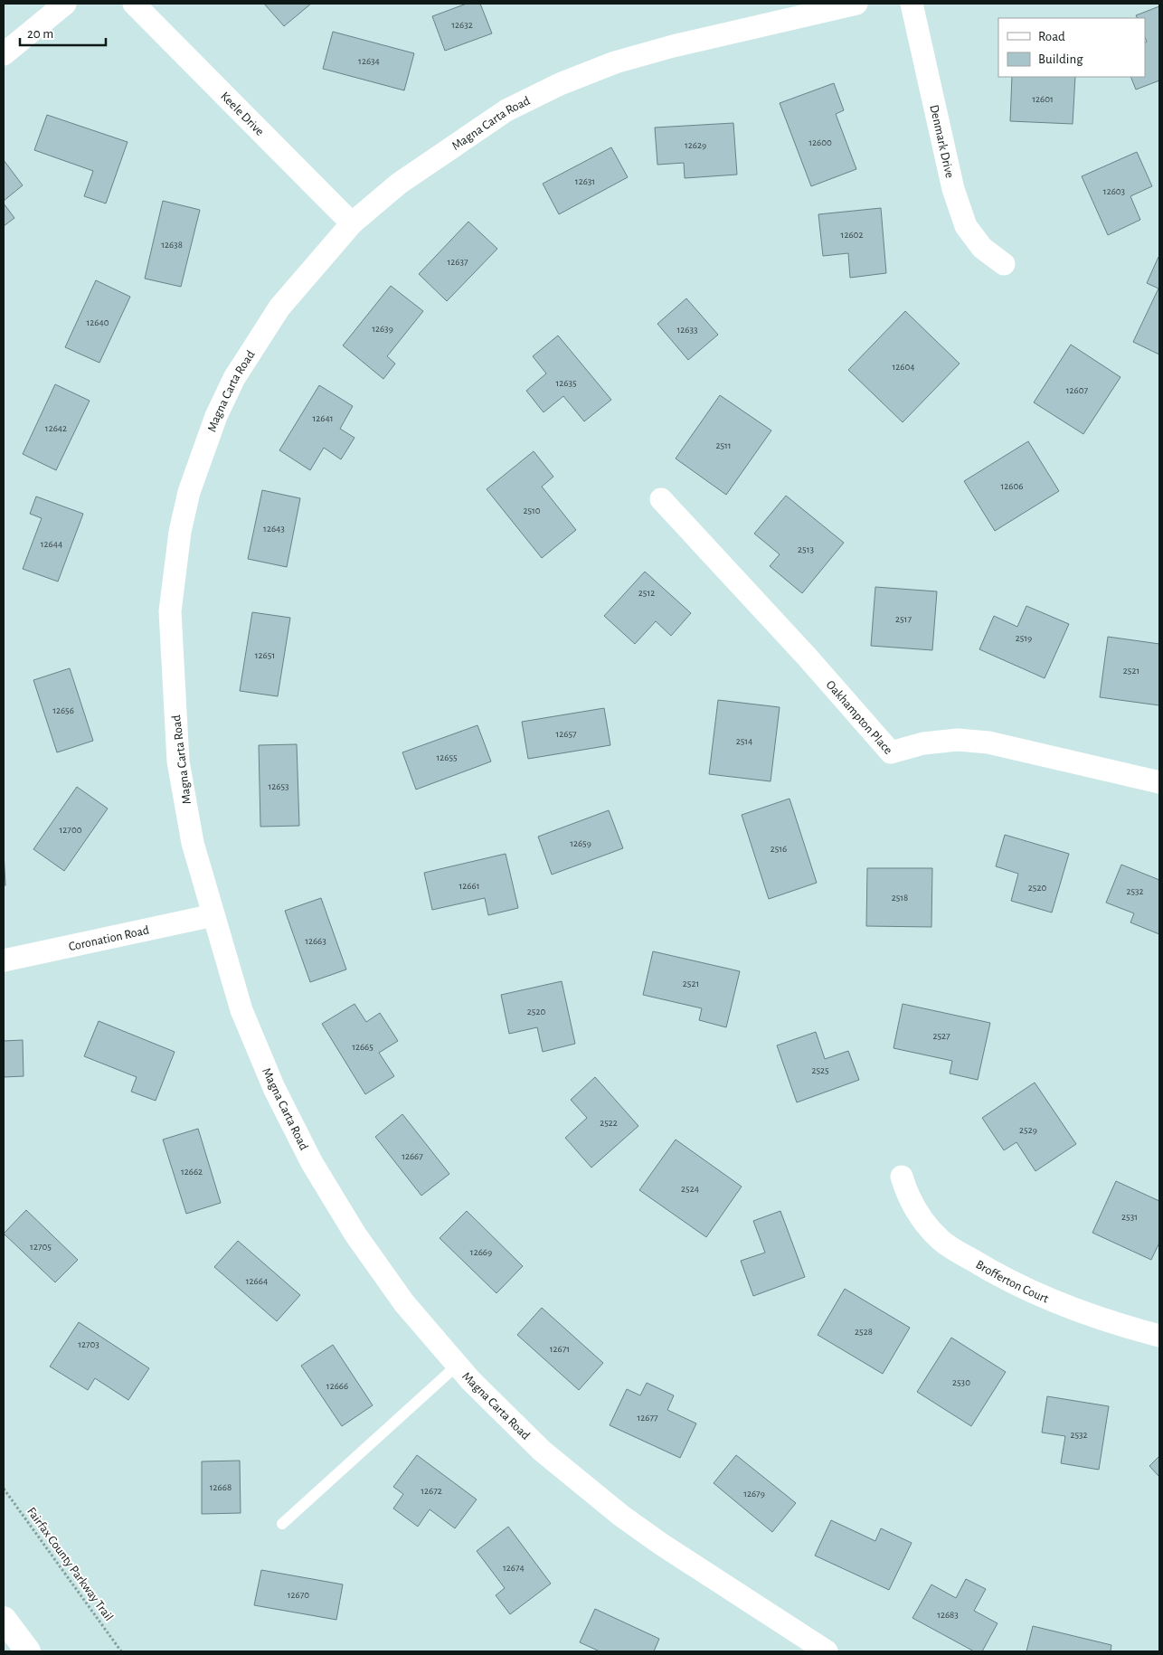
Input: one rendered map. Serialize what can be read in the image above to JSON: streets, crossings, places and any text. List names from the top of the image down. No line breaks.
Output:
{"streets":{"street":["Keele Drive","Magna Carta Road","Denmark Drive","Oakhampton Place","Coronation Road","Brofferton Court"],"path":["Fairfax County Parkway Trail"]},"crossings":[["Keele Drive","Magna Carta Road"],["Magna Carta Road","Coronation Road"]],"house_numbers":["12632","12634","12601","12600","12629","12631","12603","12602","12638","12637","12640","12639","12633","12604","12635","12607","12641","12642","2511","12606","2510","12643","12644","2513","2512","2517","2519","12651","2521","12656","12657","2514","12655","12653","12700","12659","2516","12661","2520","2532","2518","12663","2521","2520","2527","12665","2525","2522","2529","12667","12662","2524","2531","12705","12669","12664","2528","12703","12671","2530","12666","12677","2532","12668","12672","12679","12674","12670","12683"],"legend":["Road","Building"],"scale_bar":"20 m"}
